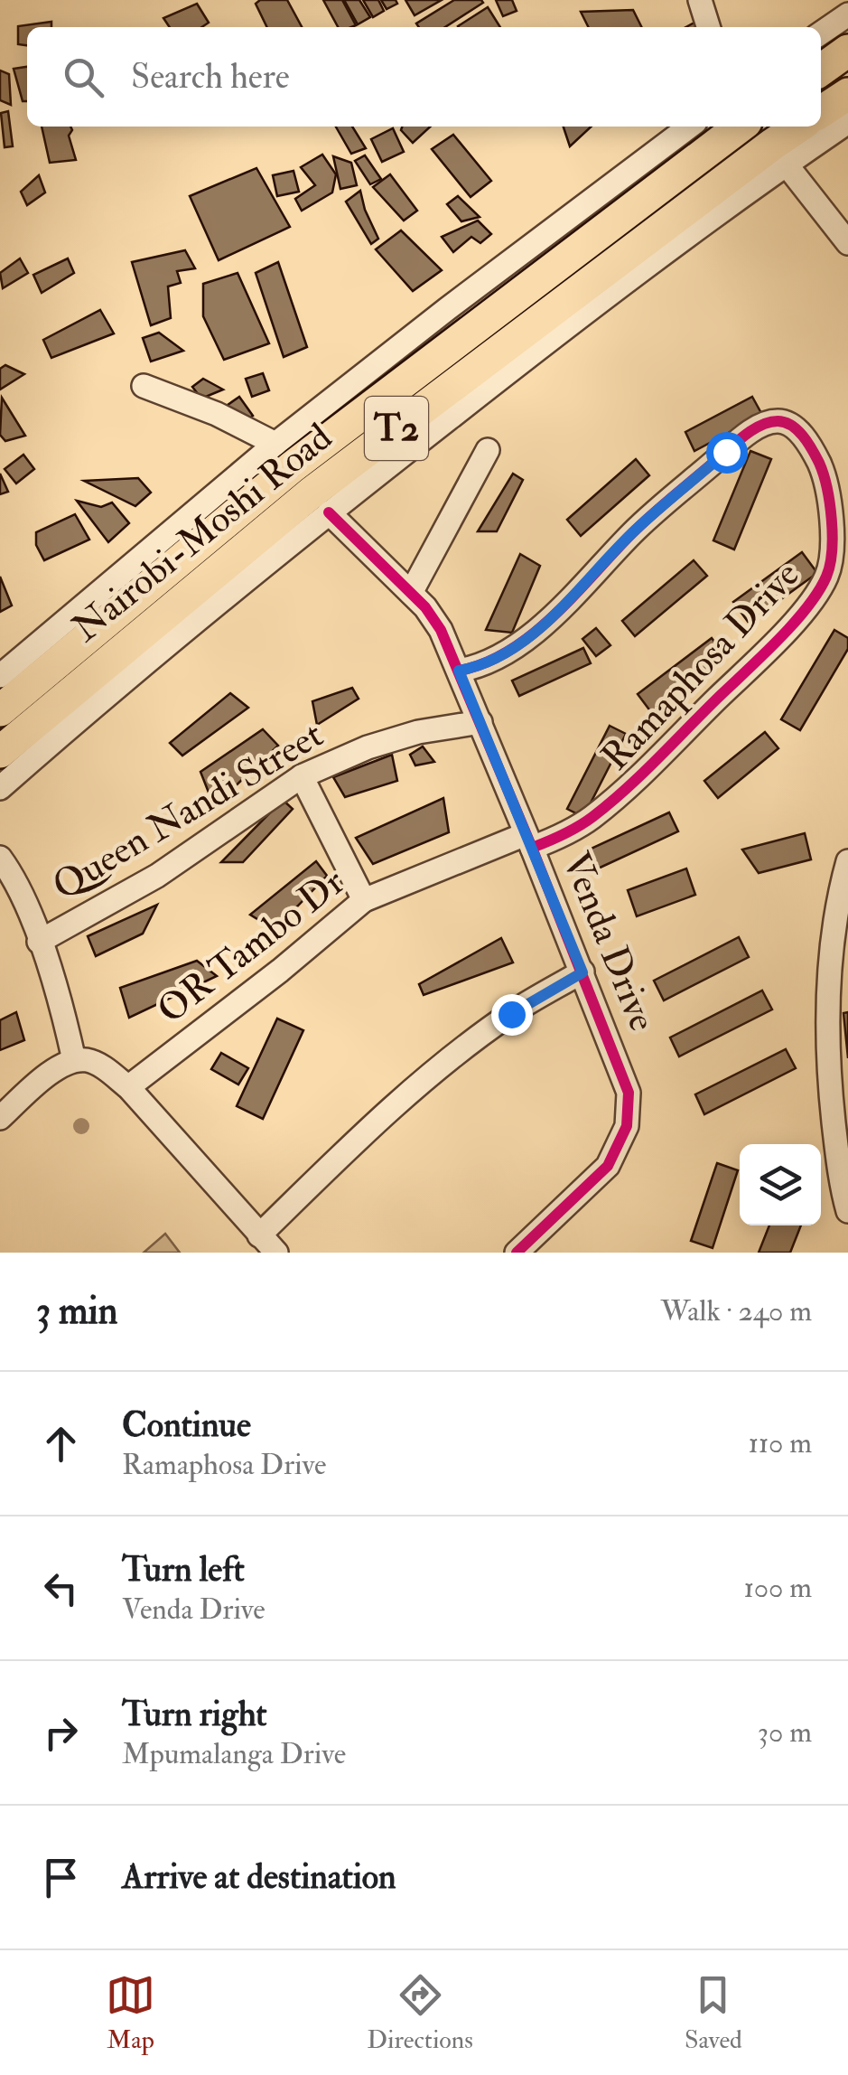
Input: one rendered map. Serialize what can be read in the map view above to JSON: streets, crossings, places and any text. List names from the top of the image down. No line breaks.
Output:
{"streets":{"highway":["T2","Nairobi-Moshi Road"],"street":["Ramaphosa Drive","Queen Nandi Street","Venda Drive","OR Tambo Dr"]},"crossings":[["Ramaphosa Drive","Venda Drive"],["Ramaphosa Drive","OR Tambo Dr"],["Queen Nandi Street","Venda Drive"],["Venda Drive","OR Tambo Dr"]],"page":{"search":"Search here","heading":["3 min","Walk · 240 m"],"list":[["Continue","Ramaphosa Drive","110 m"],["Turn left","Venda Drive","100 m"],["Turn right","Mpumalanga Drive","30 m"],"Arrive at destination"],"nav":["Map","Directions","Saved"]}}
